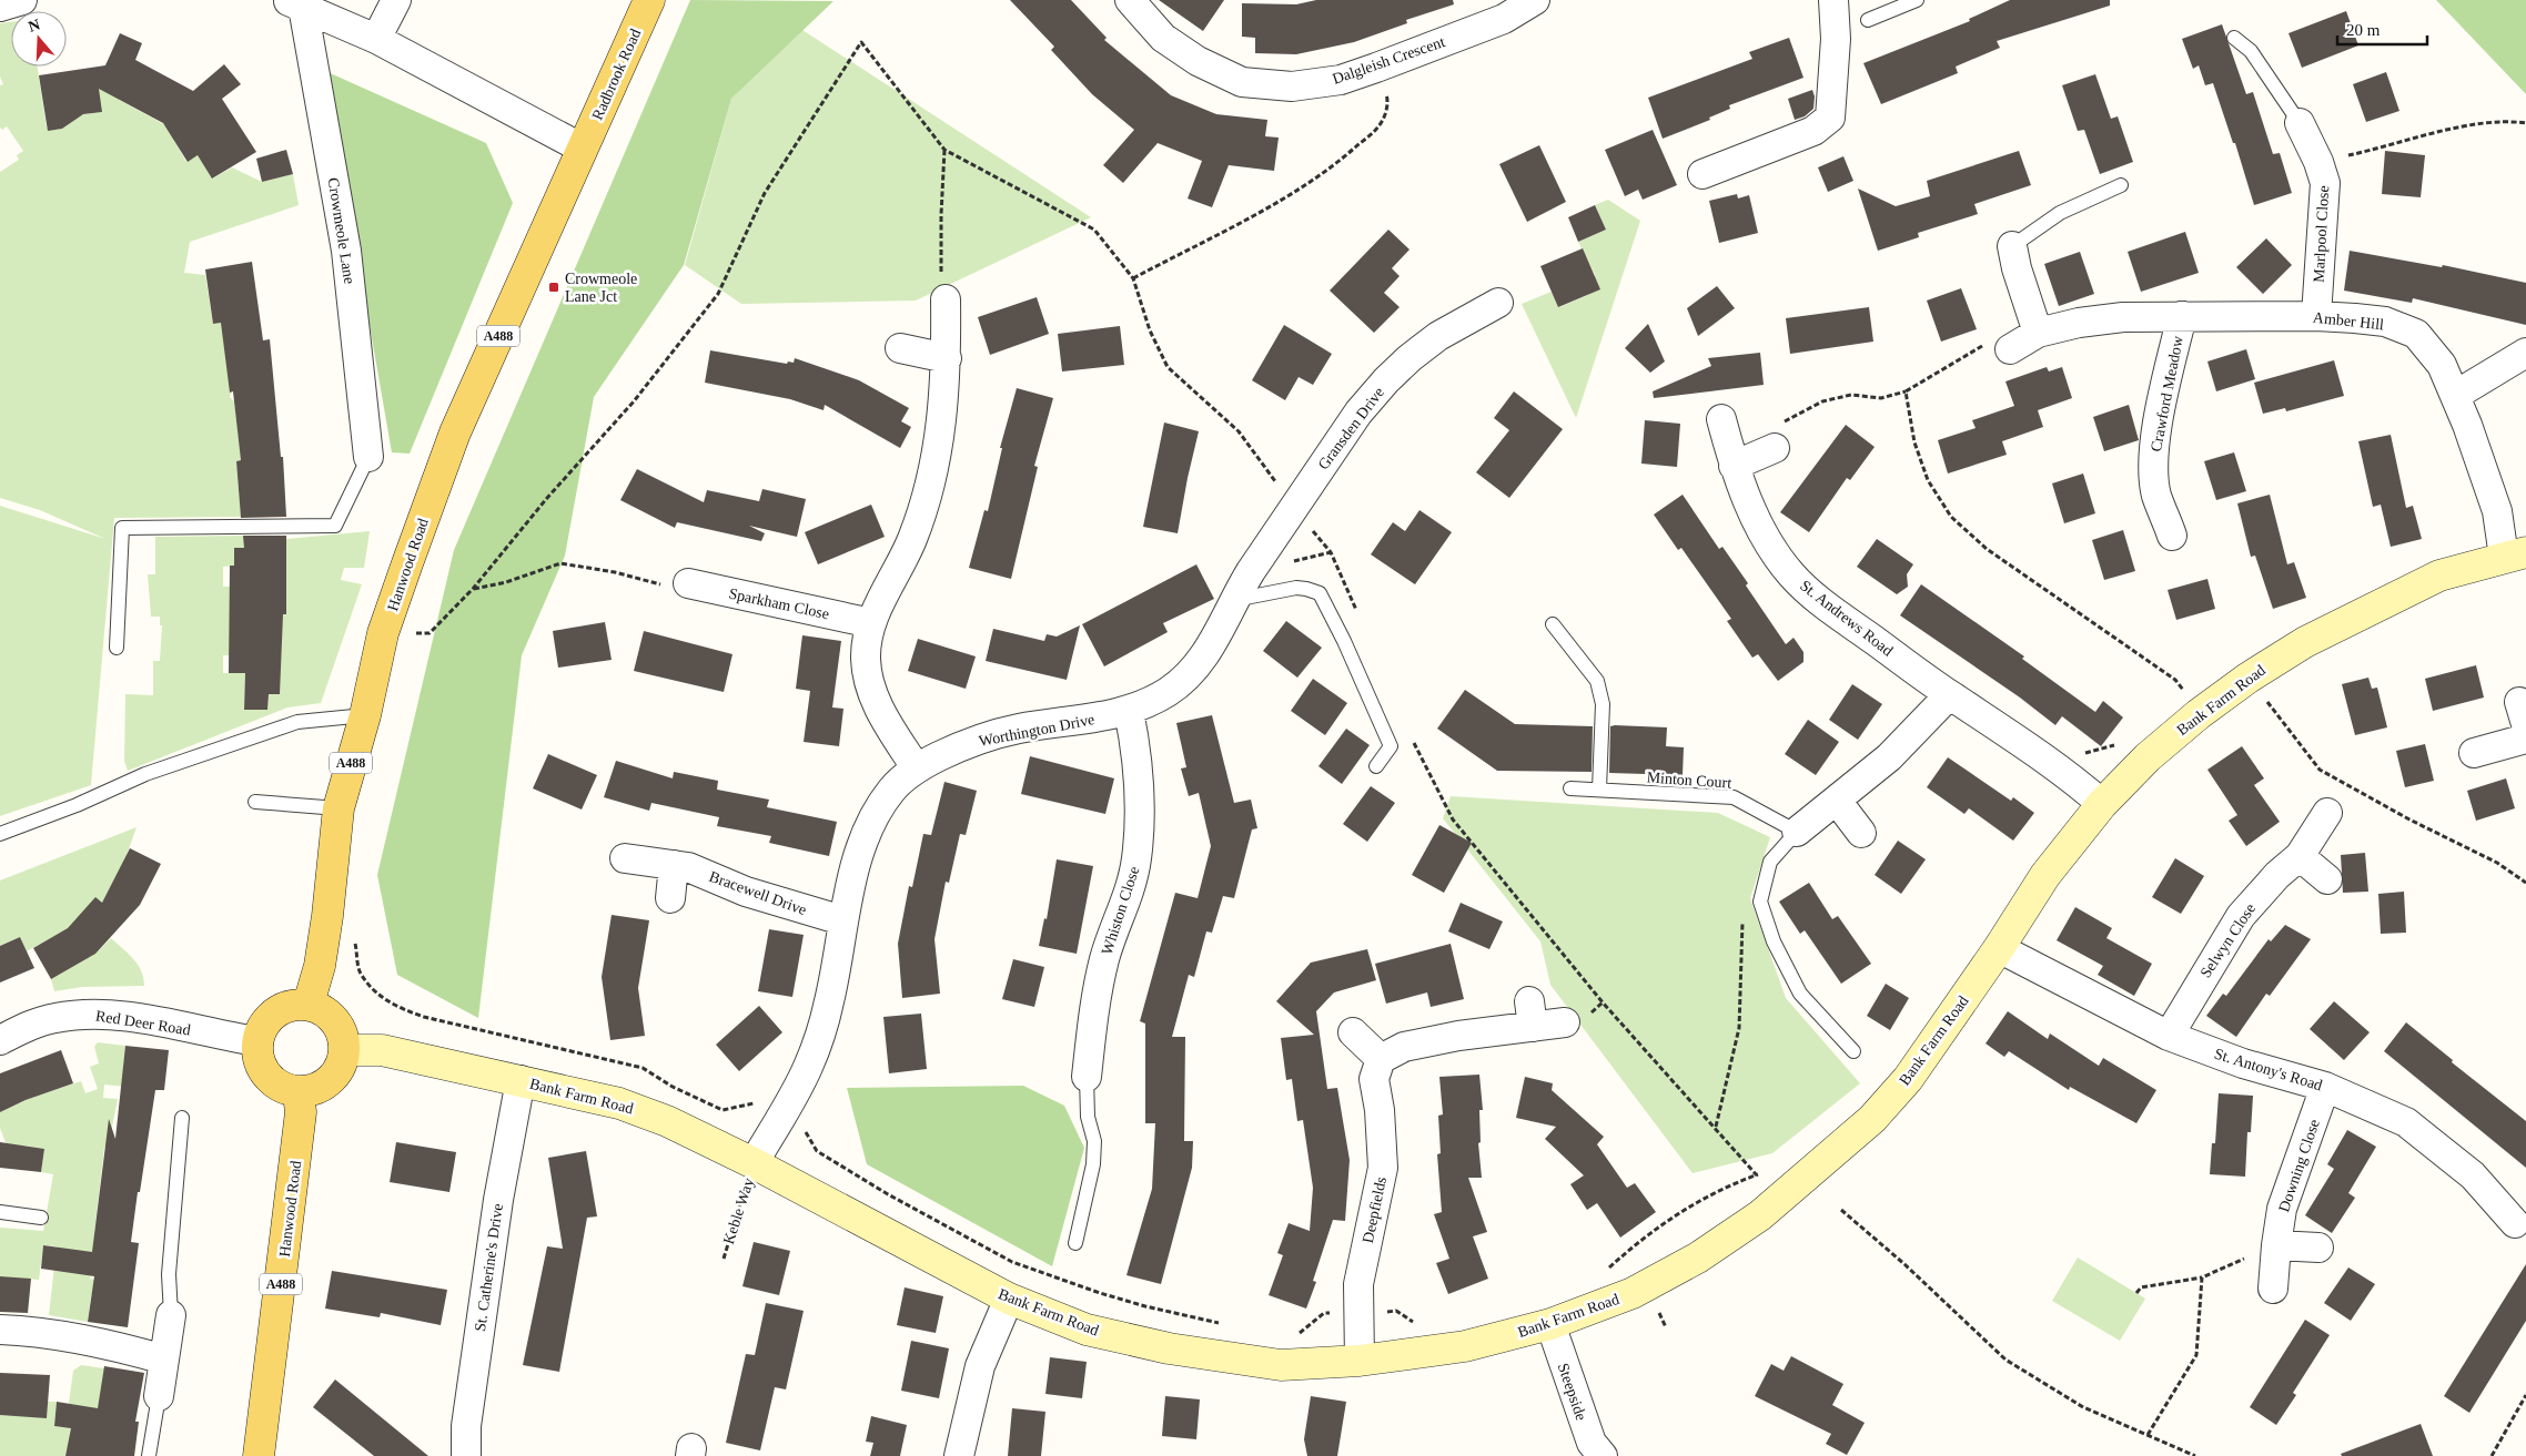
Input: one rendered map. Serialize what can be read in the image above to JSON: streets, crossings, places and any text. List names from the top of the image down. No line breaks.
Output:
{"streets":{"main road":["Radbrook Road","A488","Hanwood Road"],"street":["Dalgleish Crescent","Crowmeole Lane","Marlpool Close","Amber Hill","Crawford Meadow","Gransden Drive","Sparkham Close","St. Andrews Road","Bank Farm Road","Worthington Drive","Bracewell Drive","Whiston Close","Selwyn Close","Red Deer Road","St. Antony's Road","Downing Close","Deepfields","St. Catherine's Drive","Steepside"],"lane":["Minton Court"],"path":["Keble Way"]},"crossings":[["Radbrook Road","Crowmeole Lane"],["Radbrook Road","Hanwood Road"],["Crowmeole Lane","Hanwood Road"],["Marlpool Close","Amber Hill"],["Amber Hill","Crawford Meadow"],["Amber Hill","Bank Farm Road"],["Gransden Drive","Worthington Drive"],["Hanwood Road","Bank Farm Road"],["Hanwood Road","Red Deer Road"],["St. Andrews Road","Bank Farm Road"],["Bank Farm Road","Worthington Drive"],["Bank Farm Road","Red Deer Road"],["Bank Farm Road","St. Antony's Road"],["Bank Farm Road","Deepfields"],["Bank Farm Road","Keble Way"],["Bank Farm Road","St. Catherine's Drive"],["Bank Farm Road","Steepside"],["Worthington Drive","Bracewell Drive"],["Worthington Drive","Whiston Close"],["Worthington Drive","Keble Way"],["Selwyn Close","St. Antony's Road"],["St. Antony's Road","Downing Close"]],"places":{"transit":["Crowmeole Lane Jct"]},"scale_bar":"20 m","north":"top"}
